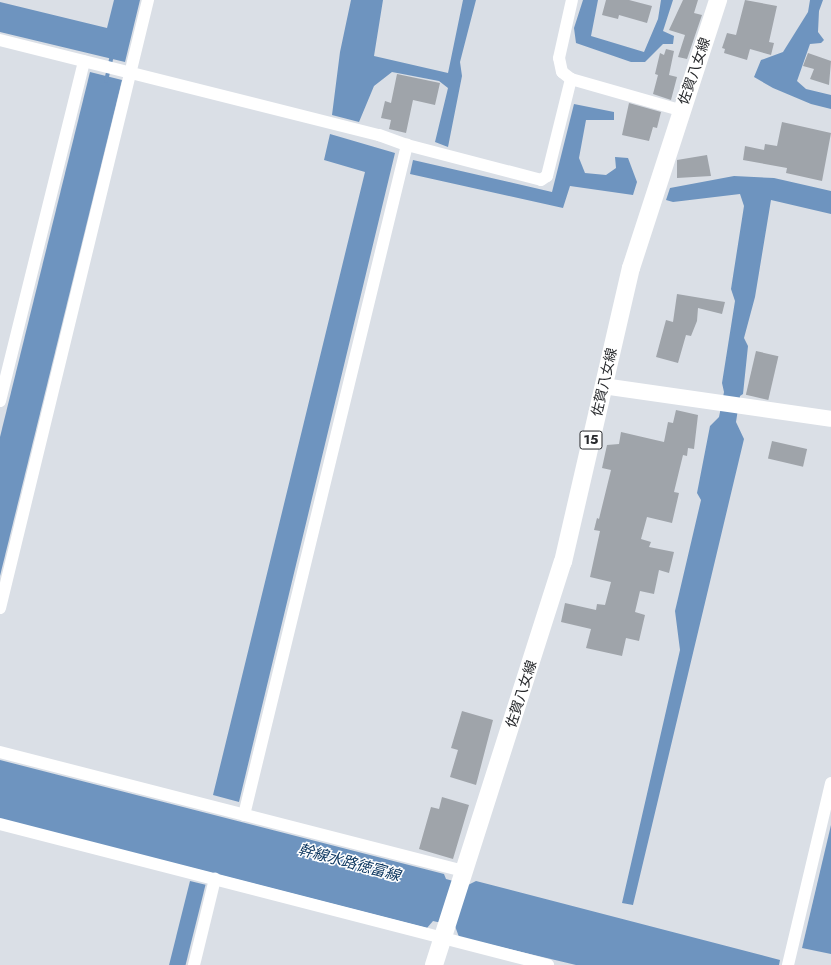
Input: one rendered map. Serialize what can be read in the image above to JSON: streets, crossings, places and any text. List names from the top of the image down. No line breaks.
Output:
{"streets":{"main road":["佐賀八女線","15"]},"crossings":[["佐賀八女線","15"]],"water":["幹線水路徳富線"]}
